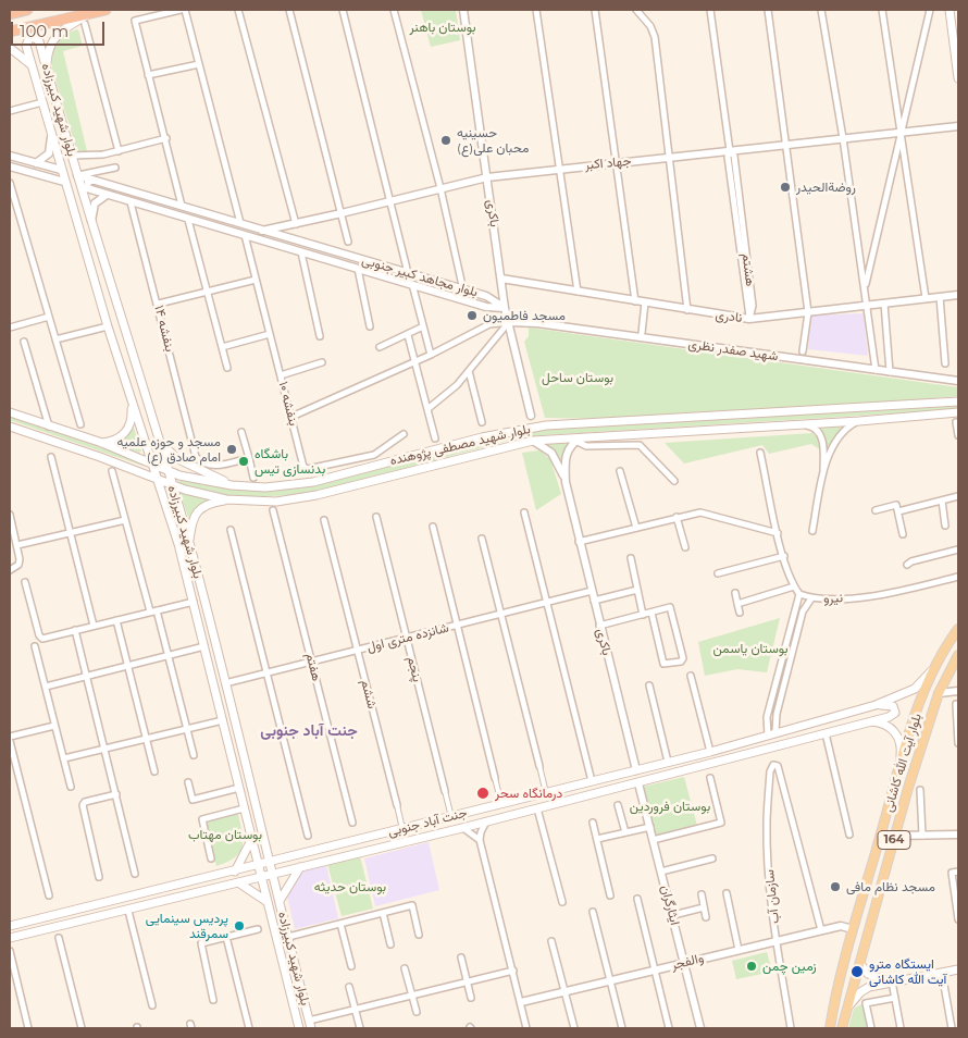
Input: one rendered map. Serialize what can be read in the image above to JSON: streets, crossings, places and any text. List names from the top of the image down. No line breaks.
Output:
{"streets":{"main road":["بلوار شهید کبیرزاده","بلوار شهید مصطفی پژوهنده","بلوار آیت الله کاشانی","جنت آباد جنوبی","164"],"street":["جهاد اکبر","باکری","هشتم","بلوار مجاهد کبیر جنوبی","نادری","بنفشه ۱۴","شهید صفدر نظری","بنفشه ۱۰","نیرو","شانزده متری اول","هفتم","پنجم","ششم","سازمان آب","ایثارگران","والفجر"]},"crossings":[["بلوار شهید کبیرزاده","بلوار مجاهد کبیر جنوبی"],["بلوار شهید کبیرزاده","بلوار شهید مصطفی پژوهنده"],["بلوار شهید کبیرزاده","شانزده متری اول"],["بلوار شهید کبیرزاده","جنت آباد جنوبی"],["جهاد اکبر","باکری"],["جهاد اکبر","هشتم"],["جهاد اکبر","بلوار مجاهد کبیر جنوبی"],["باکری","بلوار مجاهد کبیر جنوبی"],["باکری","نادری"],["باکری","شهید صفدر نظری"],["باکری","بلوار شهید مصطفی پژوهنده"],["باکری","شانزده متری اول"],["باکری","جنت آباد جنوبی"],["هشتم","نادری"],["بلوار مجاهد کبیر جنوبی","بنفشه ۱۴"],["بلوار مجاهد کبیر جنوبی","بنفشه ۱۰"],["نیرو","جنت آباد جنوبی"],["شانزده متری اول","هفتم"],["شانزده متری اول","پنجم"],["شانزده متری اول","ششم"],["بلوار آیت الله کاشانی","جنت آباد جنوبی"],["بلوار آیت الله کاشانی","والفجر"],["جنت آباد جنوبی","ایثارگران"],["سازمان آب","والفجر"],["ایثارگران","والفجر"]],"districts":["جنت‌ آباد جنوبی"],"parks":["بوستان باهنر","بوستان ساحل","بوستان یاسمن","بوستان فروردین","بوستان مهتاب","بوستان حدیثه"],"places":["حسینیه محبان علی(ع)","روضةالحیدر","مسجد فاطمیون","مسجد و حوزه علمیه امام صادق (ع)","باشگاه بدنسازی تیس","درمانگاه سحر","مسجد نظام مافی","پردیس سینمایی سمرقند","زمین چمن","ایستگاه مترو آیت الله کاشانی"],"scale_bar":"100 m"}
